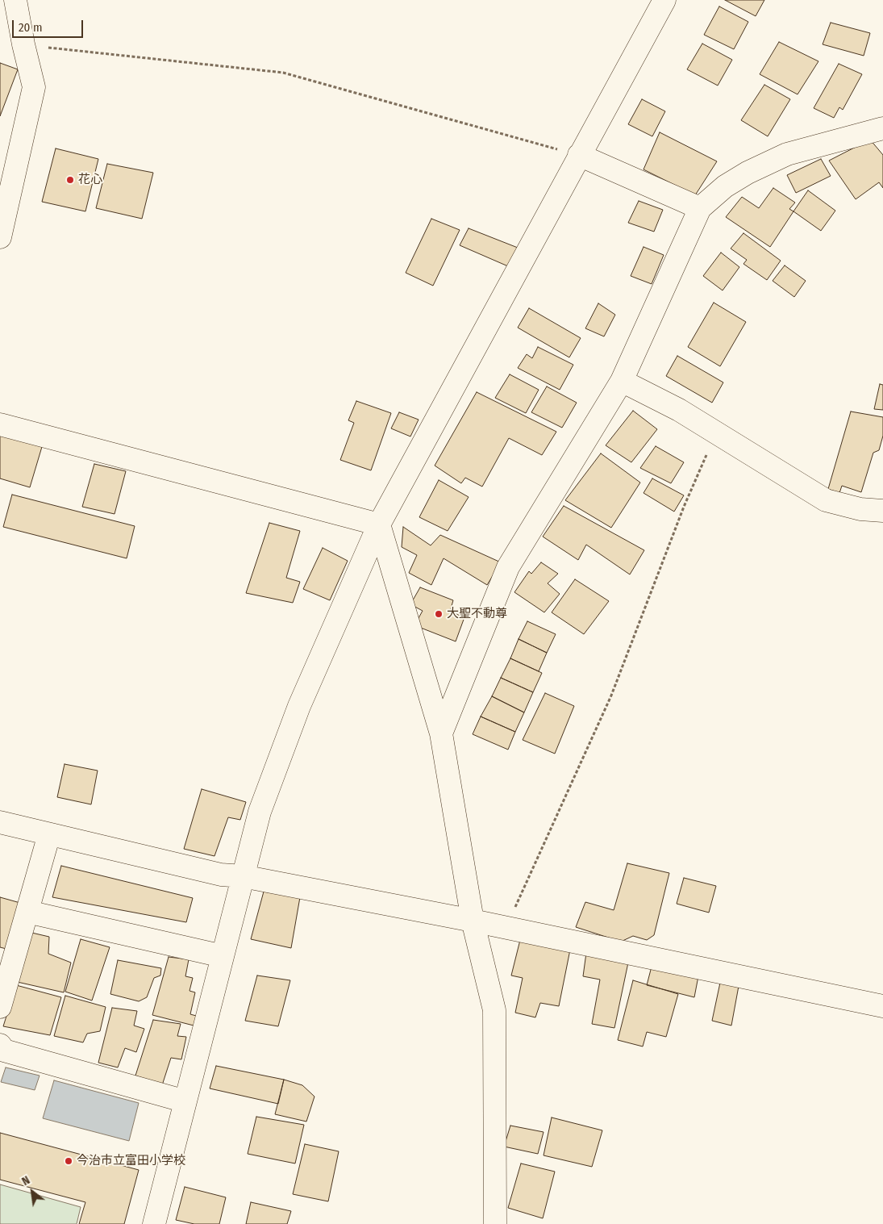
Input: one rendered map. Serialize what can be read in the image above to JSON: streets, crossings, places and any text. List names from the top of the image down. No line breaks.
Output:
{"places":["花心","大聖不動尊","今治市立富田小学校"],"scale_bar":"20 m","north":"top left"}
